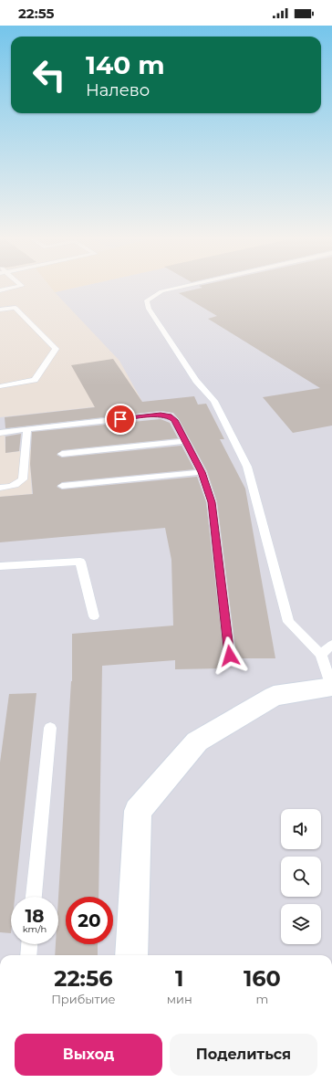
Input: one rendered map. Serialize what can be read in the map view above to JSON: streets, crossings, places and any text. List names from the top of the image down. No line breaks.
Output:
{"page":{"status":"22:55","turn":["140 m","Налево"],"speed":"18 km/h","limit":"20","eta":["22:56","Прибытие","1","мин","160","m"],"buttons":["Выход","Поделиться"]}}
